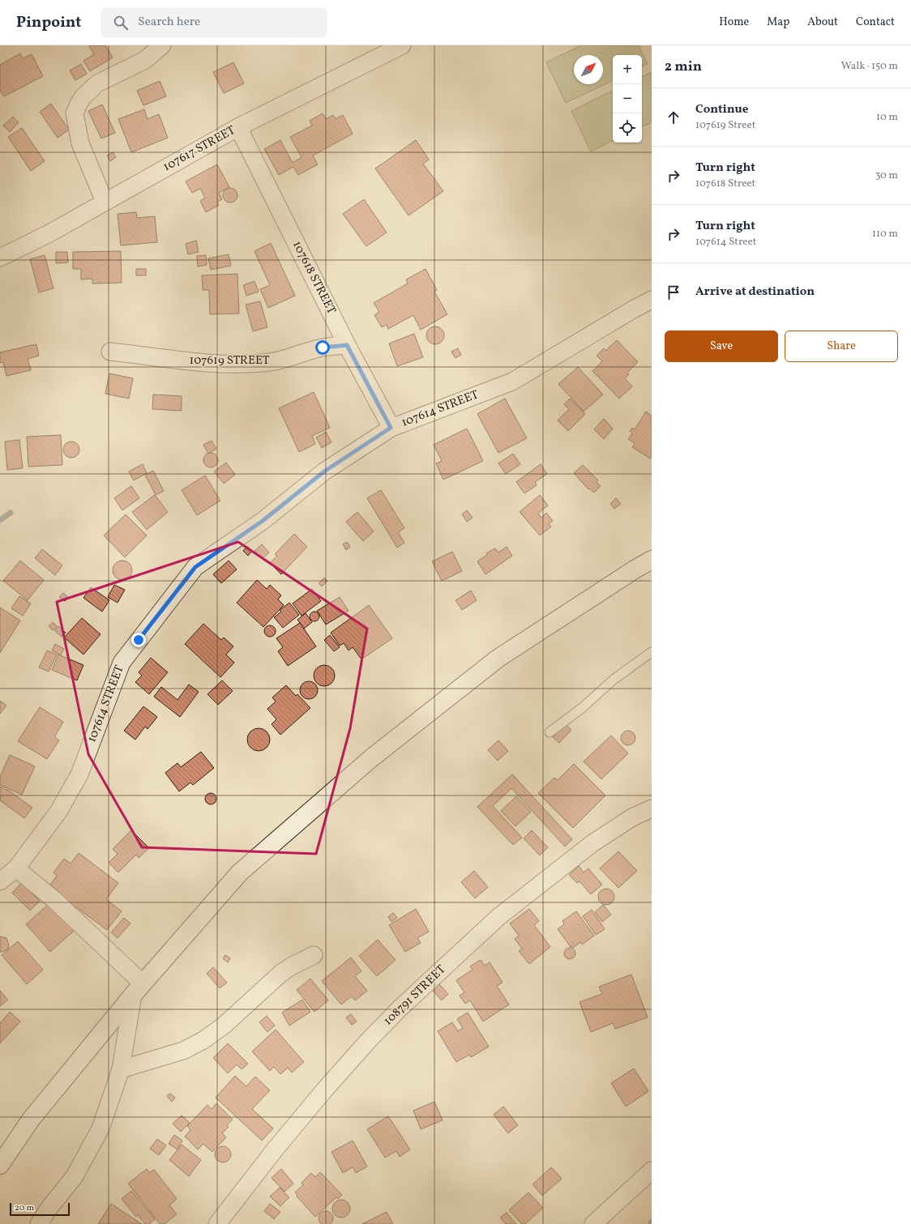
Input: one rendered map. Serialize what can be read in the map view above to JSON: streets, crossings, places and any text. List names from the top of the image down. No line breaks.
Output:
{"streets":{"street":["107617 STREET","107618 STREET","107619 STREET","107614 STREET","108791 STREET"]},"crossings":[["107617 STREET","107618 STREET"],["107618 STREET","107619 STREET"],["107618 STREET","107614 STREET"]],"scale_bar":"20 m","north":"top right","page":{"header":"Pinpoint","search":"Search here","nav":["Home","Map","About","Contact"],"heading":["2 min","Walk · 150 m"],"map_buttons":["+","−"],"list":[["Continue","107619 Street","10 m"],["Turn right","107618 Street","30 m"],["Turn right","107614 Street","110 m"],"Arrive at destination"],"buttons":["Save","Share"],"scale":"20 m"}}
